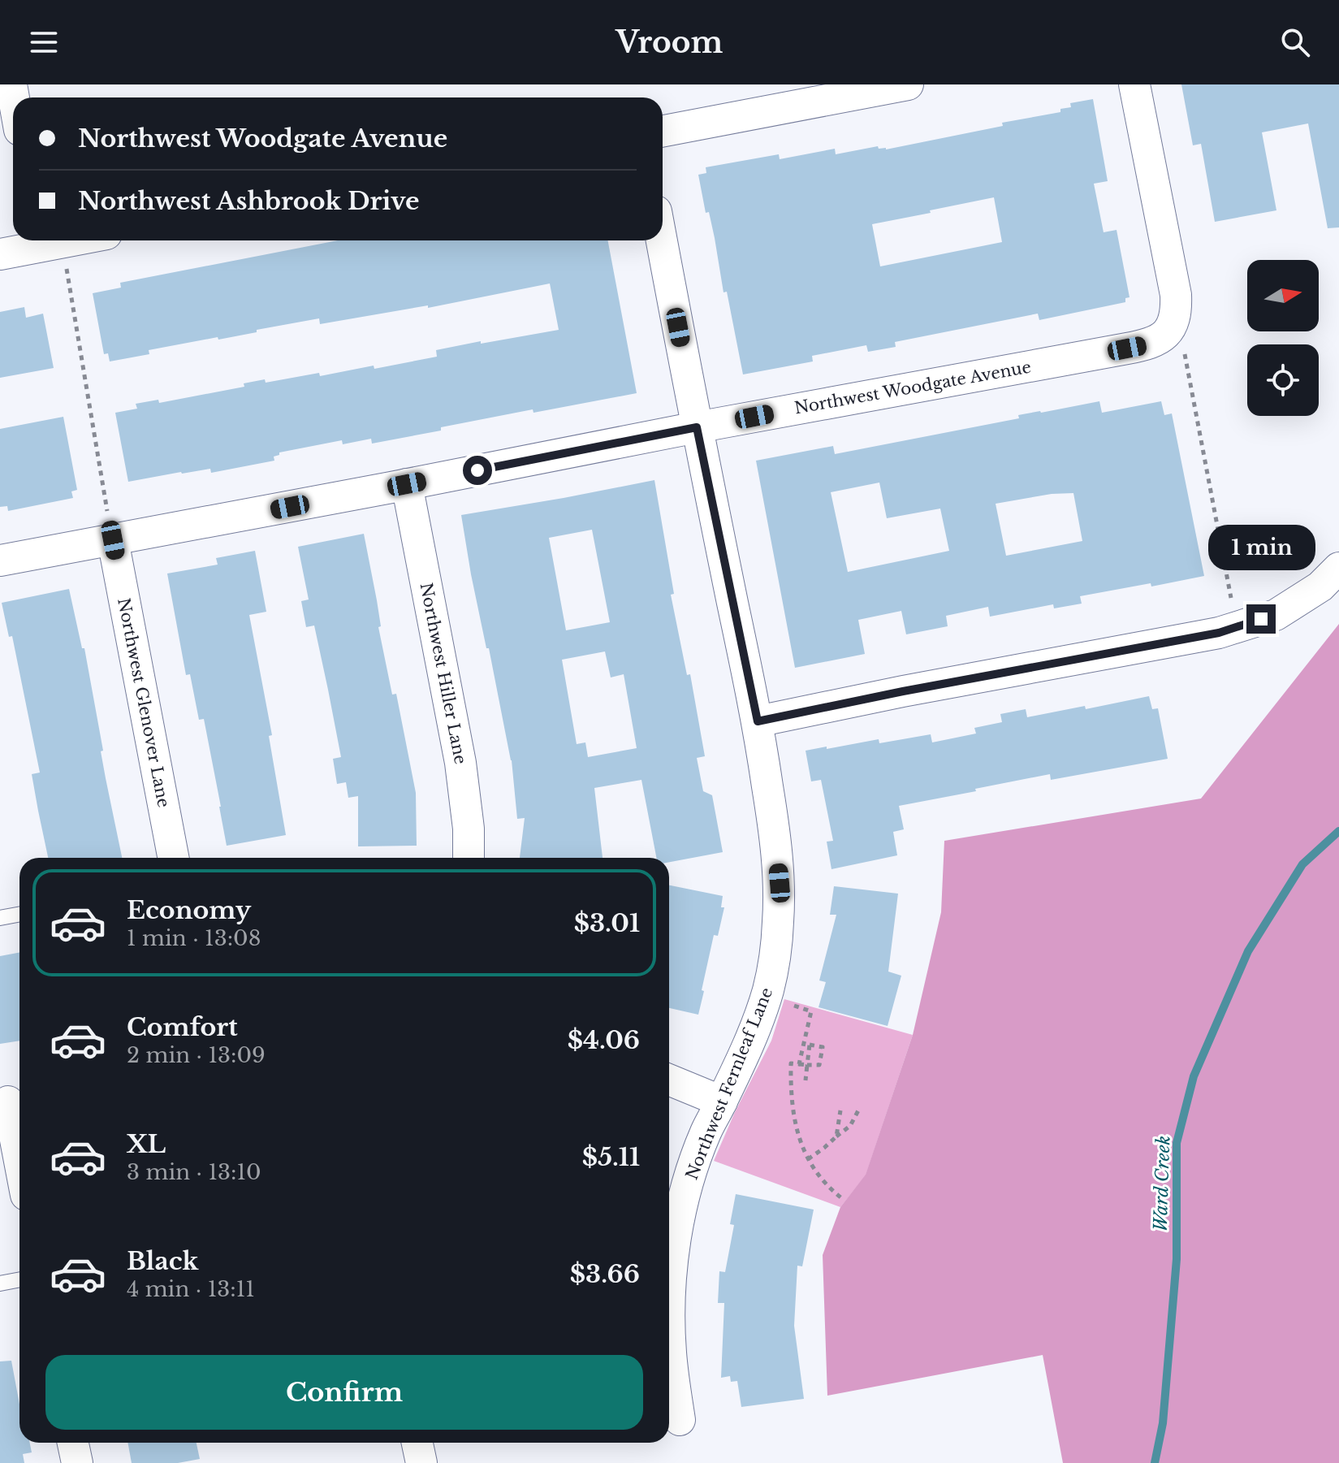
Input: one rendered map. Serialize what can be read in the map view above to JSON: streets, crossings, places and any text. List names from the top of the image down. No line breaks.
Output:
{"streets":{"street":["Northwest Woodgate Avenue","Northwest Hiller Lane","Northwest Glenover Lane","Northwest Fernleaf Lane"]},"crossings":[["Northwest Woodgate Avenue","Northwest Hiller Lane"],["Northwest Woodgate Avenue","Northwest Glenover Lane"],["Northwest Woodgate Avenue","Northwest Fernleaf Lane"]],"water":["Ward Creek"],"north":"right","page":{"header":"Vroom","banner":["Northwest Woodgate Avenue","Northwest Ashbrook Drive"],"bubble":"1 min","list":[{"name":"Economy","note":"1 min · 13:08","value":"$3.01"},{"name":"Comfort","note":"2 min · 13:09","value":"$4.06"},{"name":"XL","note":"3 min · 13:10","value":"$5.11"},{"name":"Black","note":"4 min · 13:11","value":"$3.66"}],"buttons":"Confirm"}}
